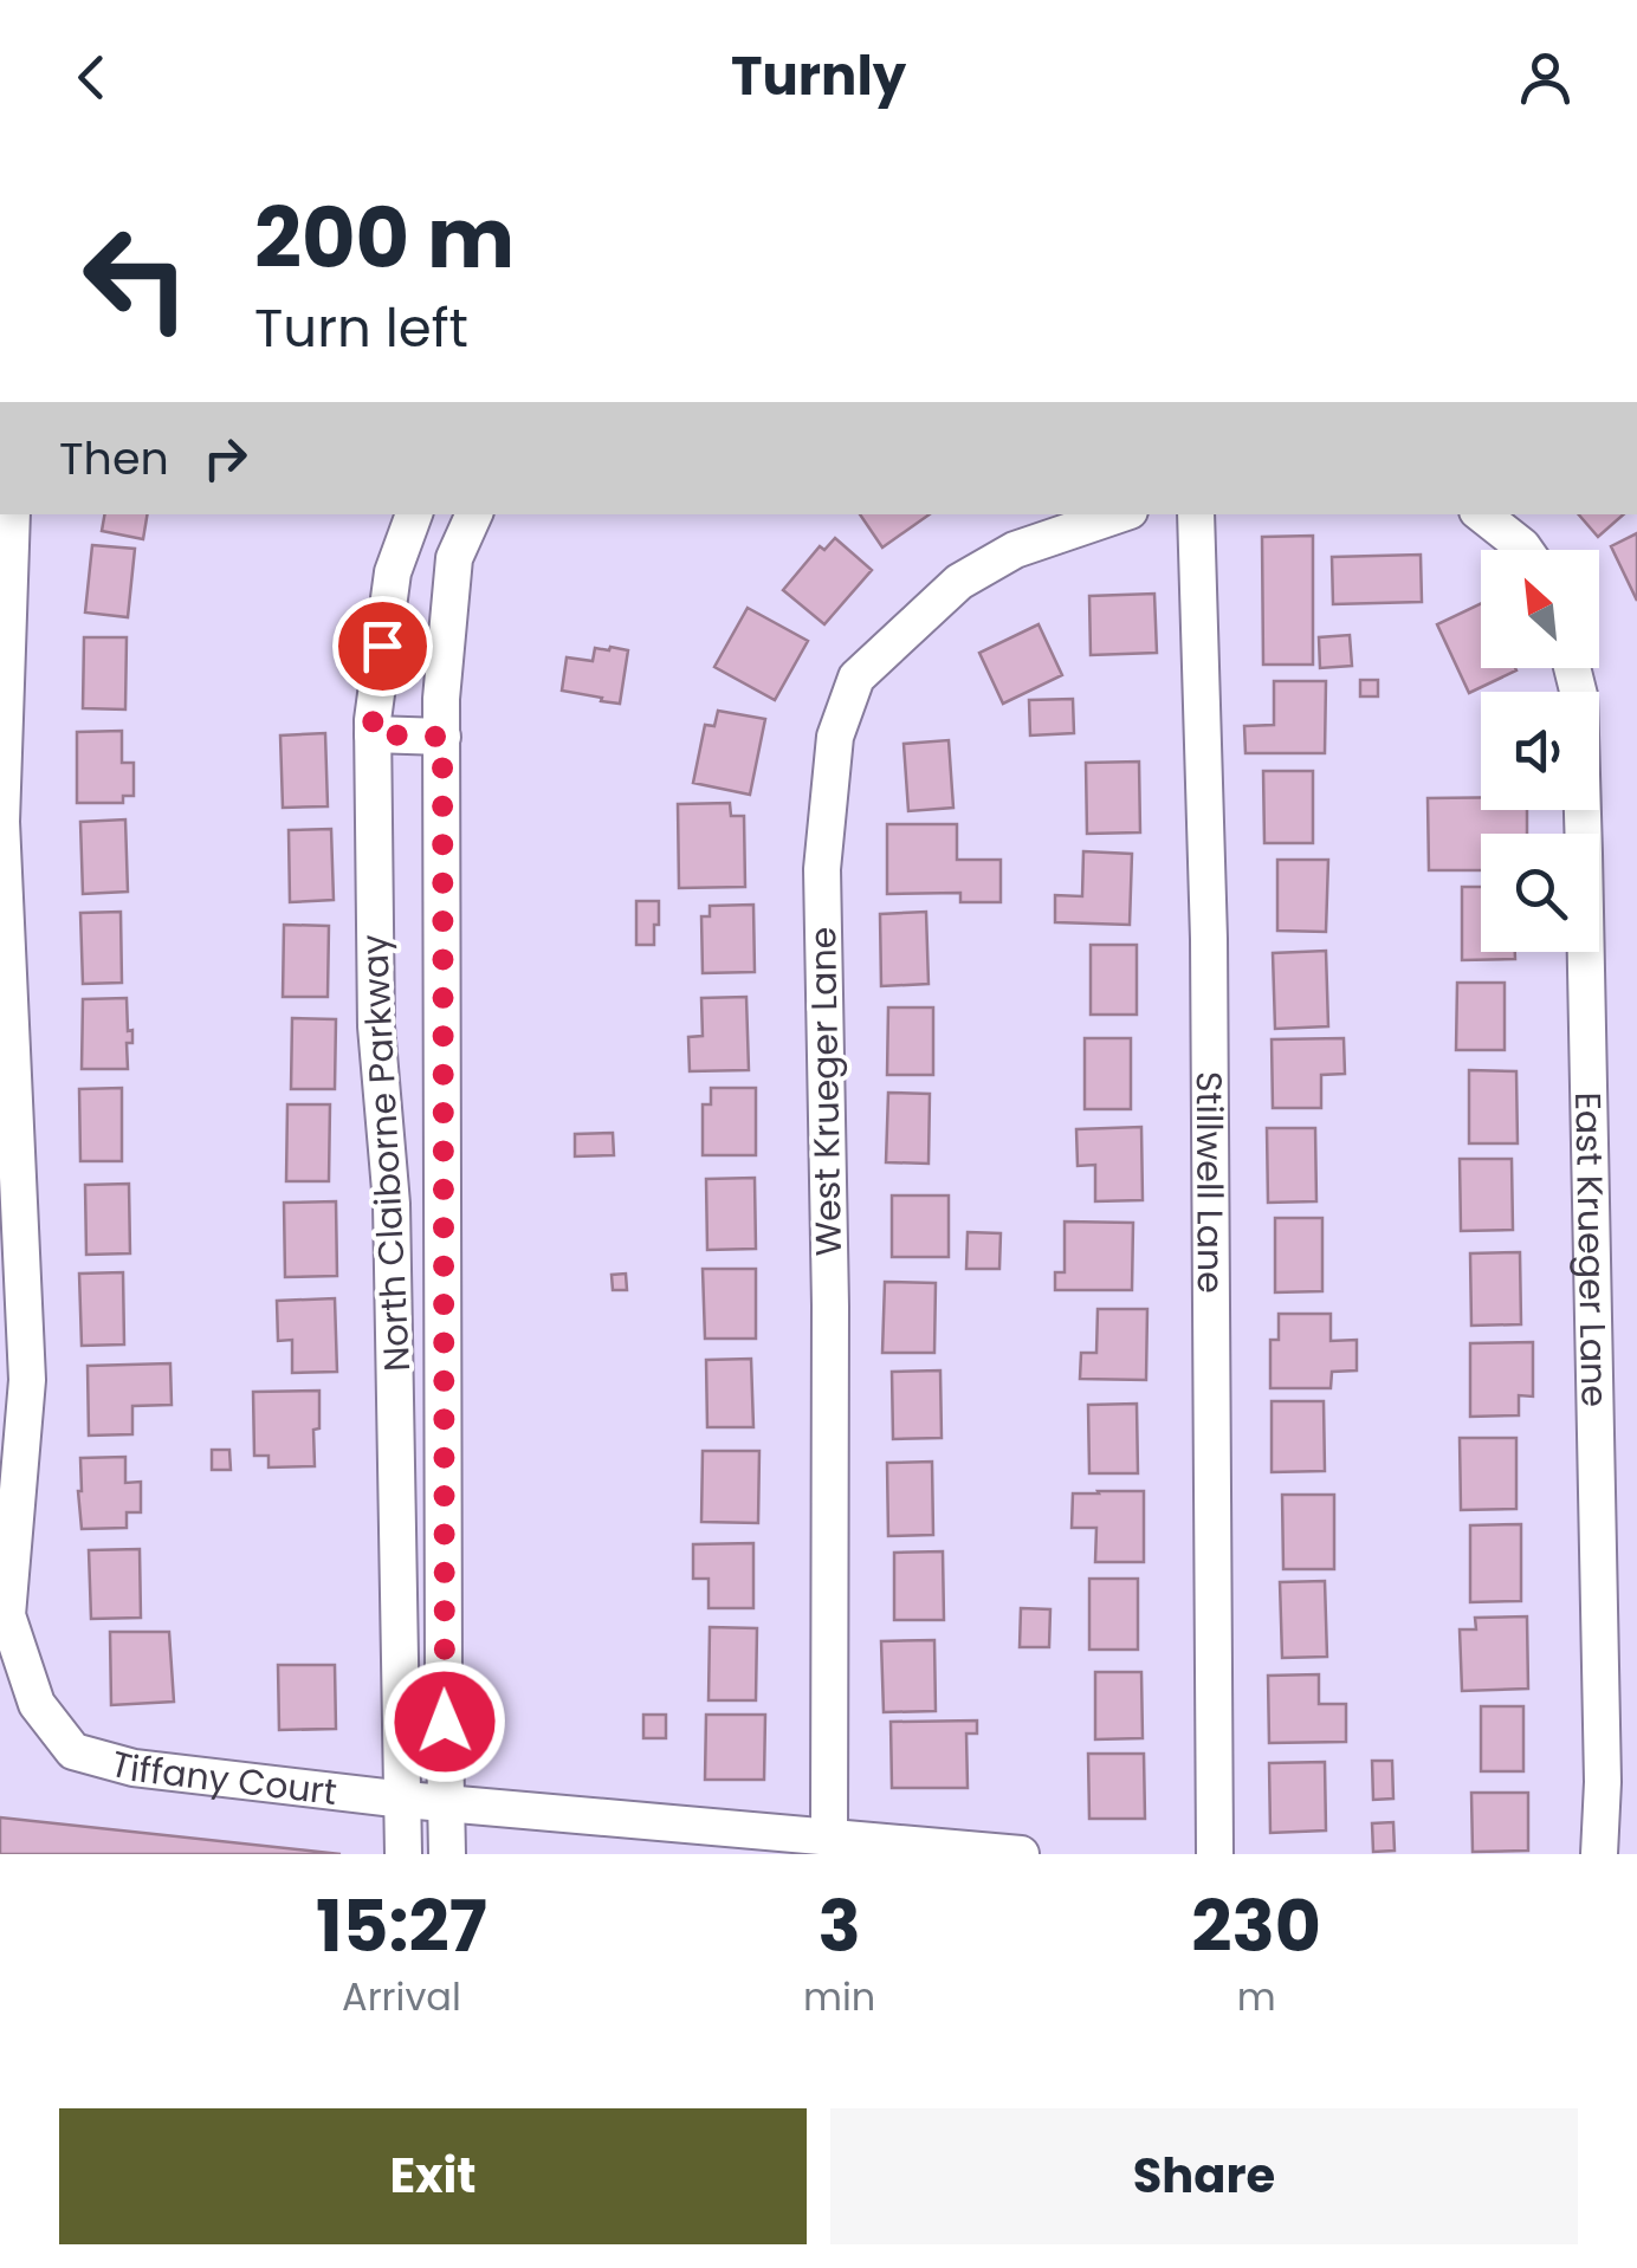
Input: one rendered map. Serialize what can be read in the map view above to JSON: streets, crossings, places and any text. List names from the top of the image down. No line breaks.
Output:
{"streets":{"street":["West Krueger Lane","North Claiborne Parkway","Stillwell Lane","East Krueger Lane","Tiffany Court"]},"crossings":[["West Krueger Lane","Tiffany Court"],["North Claiborne Parkway","Tiffany Court"]],"north":"top left","page":{"header":"Turnly","turn":["200 m","Turn left"],"then":"Then","eta":["15:27","Arrival","3","min","230","m"],"buttons":["Exit","Share"]}}
